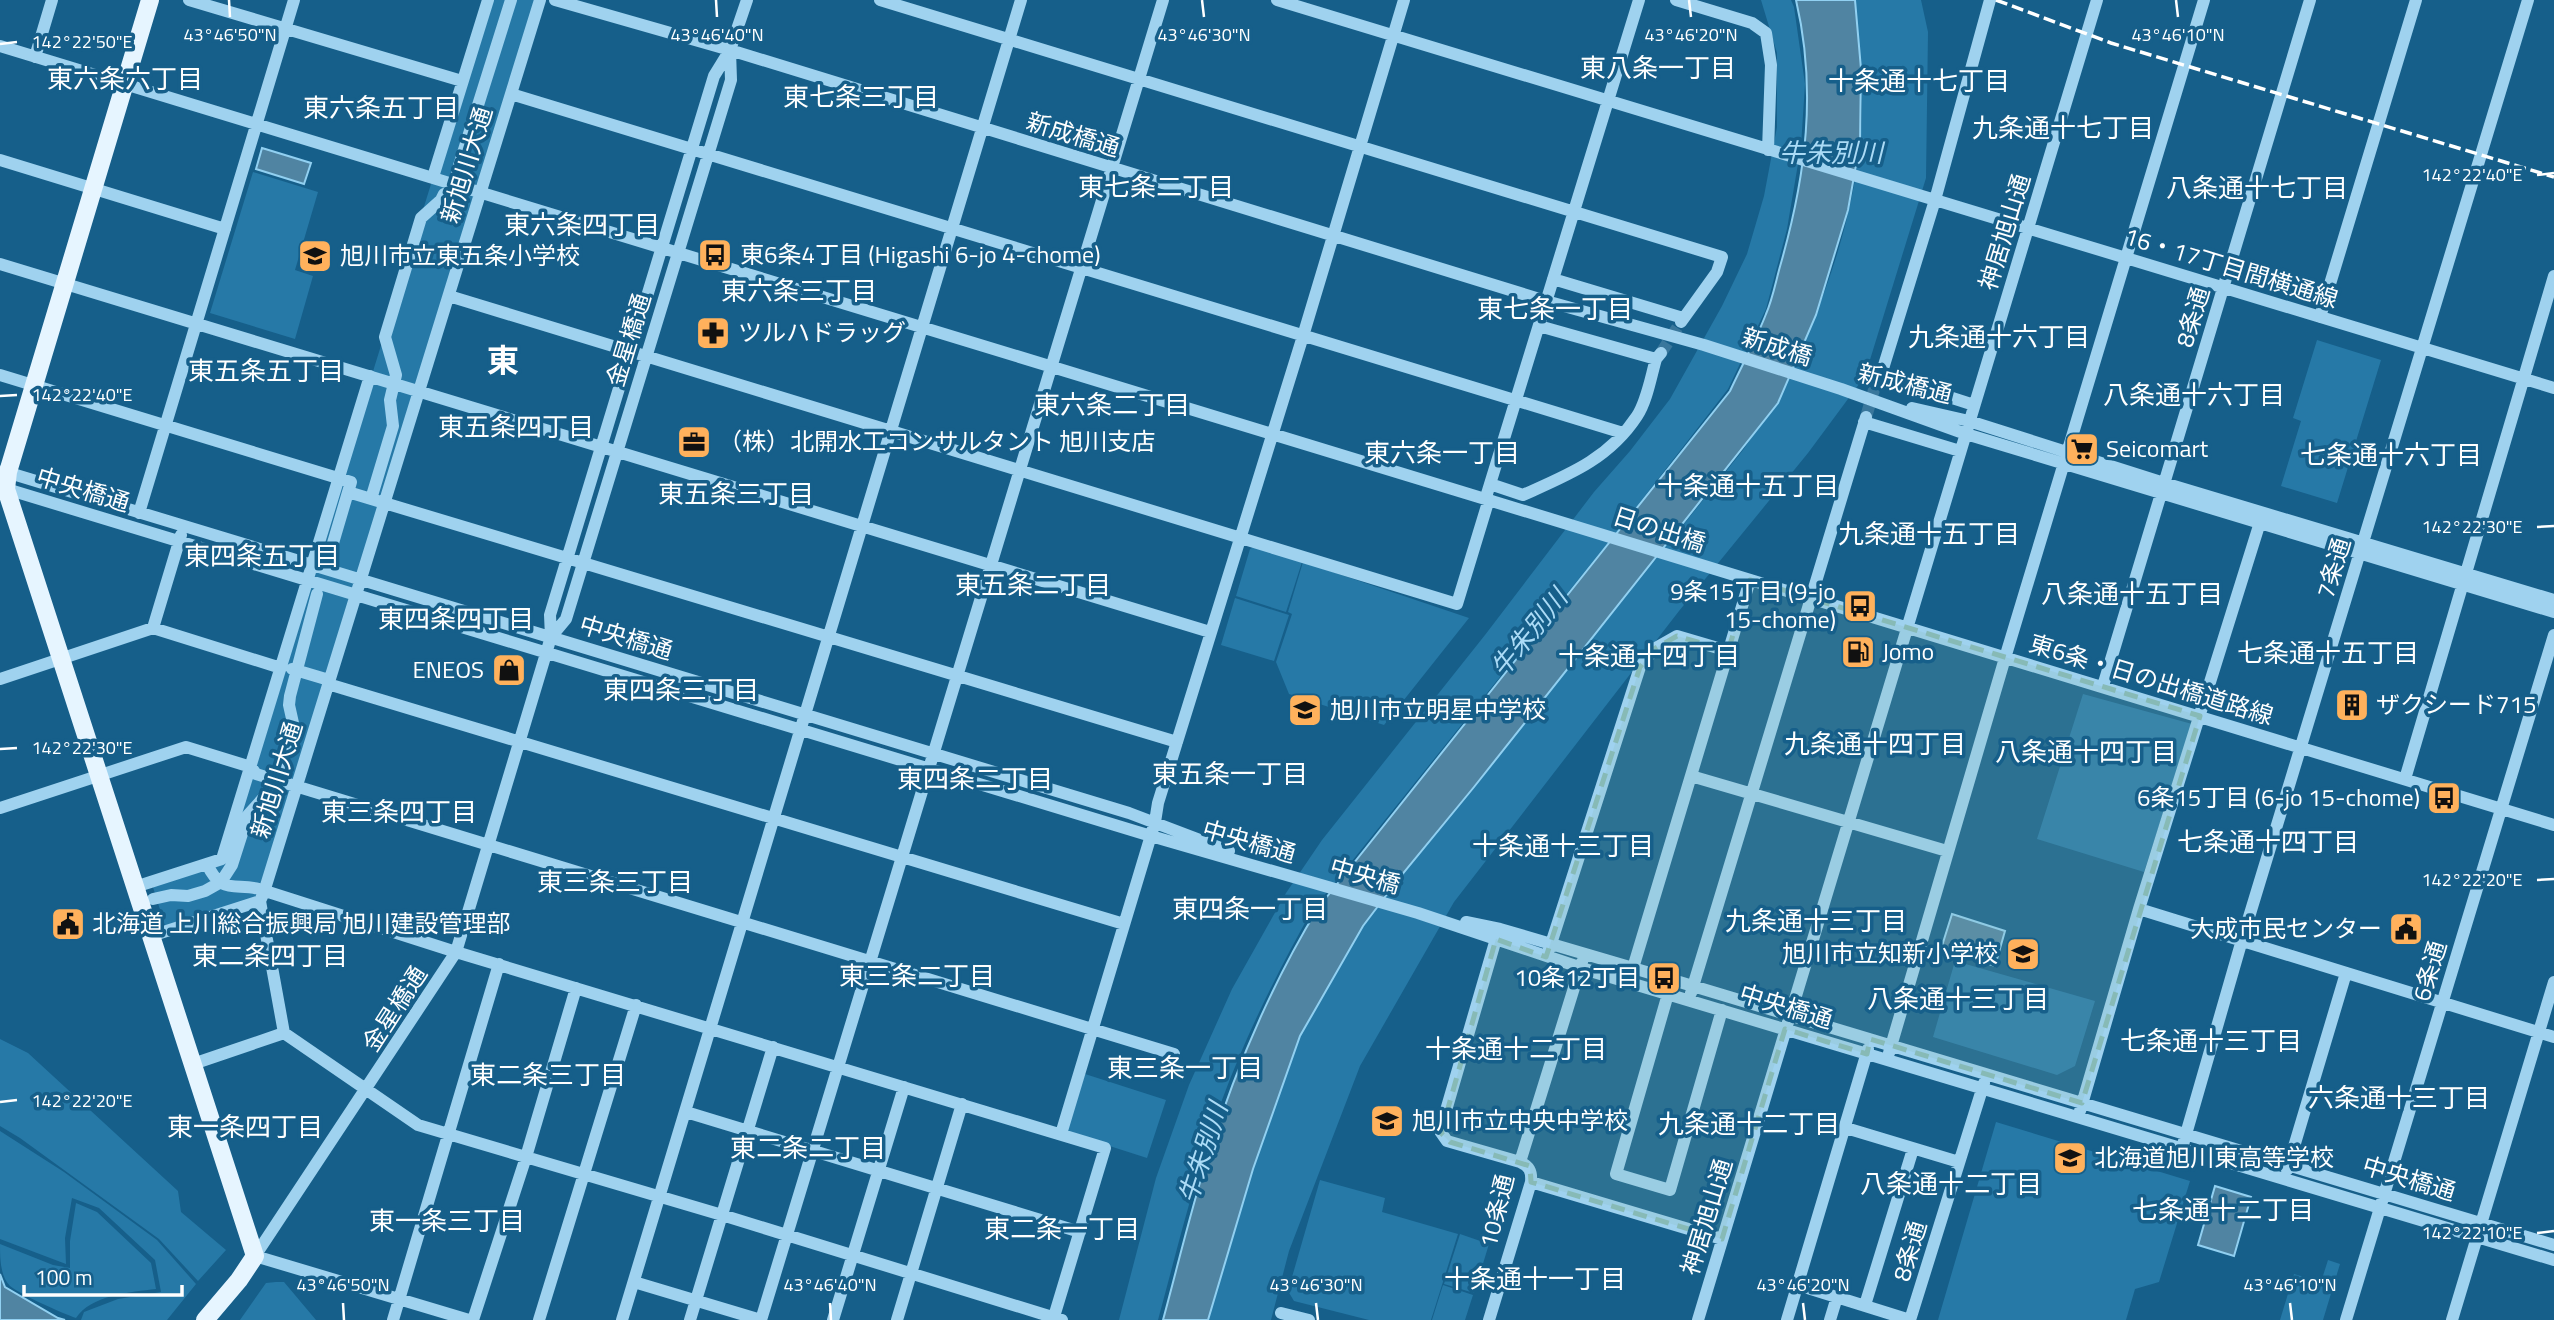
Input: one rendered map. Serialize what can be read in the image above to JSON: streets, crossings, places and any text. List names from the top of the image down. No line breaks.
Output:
{"streets":{"street":["新成橋通","新旭川大通","神居旭山通","16・17丁目間横通線","8条通","金星橋通","新成橋","中央橋通","日の出橋","7条通","東6条・日の出橋道路線","中央橋","6条通","10条通"]},"crossings":[["新成橋通","神居旭山通"],["新成橋通","8条通"],["新成橋通","金星橋通"],["新成橋通","新成橋"],["新成橋通","7条通"],["新旭川大通","中央橋通"],["神居旭山通","16・17丁目間横通線"],["神居旭山通","中央橋通"],["神居旭山通","東6条・日の出橋道路線"],["16・17丁目間横通線","8条通"],["16・17丁目間横通線","7条通"],["8条通","中央橋通"],["8条通","東6条・日の出橋道路線"],["金星橋通","中央橋通"],["中央橋通","7条通"],["中央橋通","中央橋"],["中央橋通","6条通"],["中央橋通","10条通"],["日の出橋","東6条・日の出橋道路線"],["7条通","東6条・日の出橋道路線"],["東6条・日の出橋道路線","6条通"]],"districts":["東八条一丁目","東六条六丁目","十条通十七丁目","東七条三丁目","東六条五丁目","九条通十七丁目","東七条二丁目","八条通十七丁目","東六条四丁目","東六条三丁目","東七条一丁目","九条通十六丁目","東","東五条五丁目","八条通十六丁目","東六条二丁目","東五条四丁目","東六条一丁目","七条通十六丁目","十条通十五丁目","東五条三丁目","九条通十五丁目","東四条五丁目","東五条二丁目","八条通十五丁目","東四条四丁目","七条通十五丁目","十条通十四丁目","東四条三丁目","九条通十四丁目","八条通十四丁目","東五条一丁目","東四条二丁目","東三条四丁目","七条通十四丁目","十条通十三丁目","東三条三丁目","東四条一丁目","九条通十三丁目","東二条四丁目","東三条二丁目","八条通十三丁目","七条通十三丁目","十条通十二丁目","東三条一丁目","東二条三丁目","六条通十三丁目","九条通十二丁目","東一条四丁目","東二条二丁目","八条通十二丁目","七条通十二丁目","東一条三丁目","東二条一丁目","十条通十一丁目"],"water":["牛朱別川"],"places":{"bus stop":["東6条4丁目 (Higashi 6-jo 4-chome)","9条15丁目 (9-jo 15-chome)","6条15丁目 (6-jo 15-chome)","10条12丁目"],"school or university":["旭川市立東五条小学校","旭川市立明星中学校","旭川市立知新小学校","旭川市立中央中学校","北海道旭川東高等学校"],"pharmacy":["ツルハドラッグ"],"office":["（株）北開水工コンサルタント 旭川支店"],"supermarket":["Seicomart"],"fuel station":["Jomo"],"shop":["ENEOS"],"building":["ザクシード715"],"public building":["北海道 上川総合振興局 旭川建設管理部","大成市民センター"]},"scale_bar":"100 m","coordinates":["43°46'50\"N","43°46'40\"N","43°46'30\"N","43°46'20\"N","43°46'10\"N","142°22'50\"E","142°22'40\"E","142°22'30\"E","142°22'20\"E","142°22'10\"E"]}
